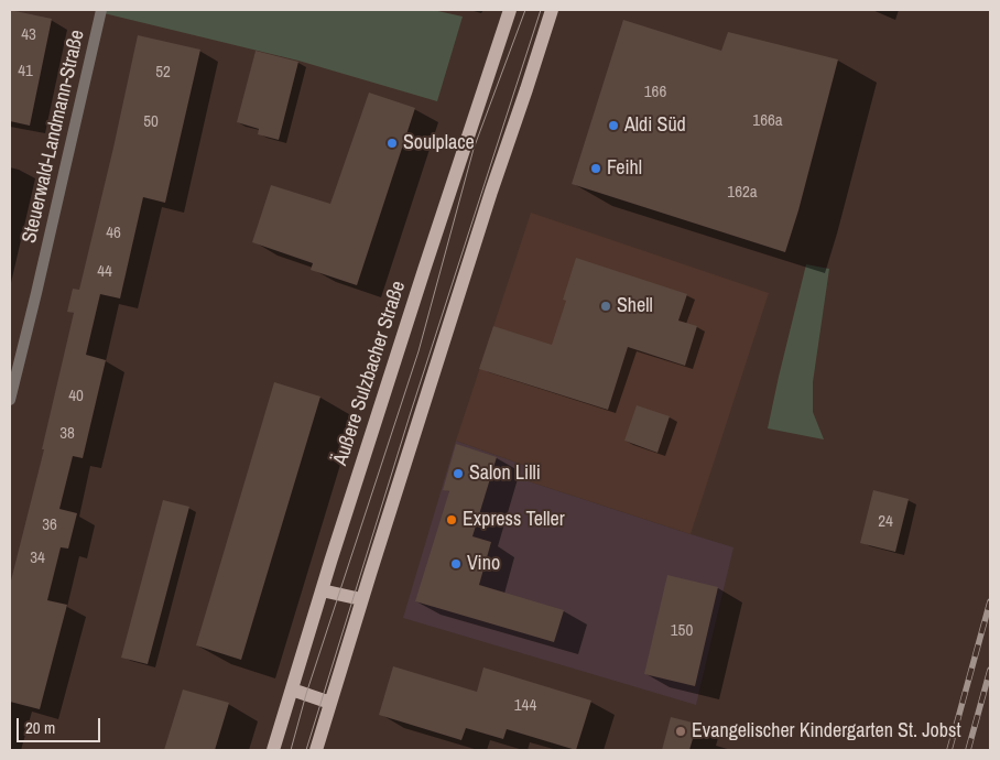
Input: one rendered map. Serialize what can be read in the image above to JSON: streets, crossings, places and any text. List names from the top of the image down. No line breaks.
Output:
{"streets":{"main road":["Äußere Sulzbacher Straße"],"street":["Steuerwald-Landmann-Straße"]},"places":["Aldi Süd","Soulplace","Feihl","Shell","Salon Lilli","Express Teller","Vino","Evangelischer Kindergarten St. Jobst"],"house_numbers":["43","41","52","166","166a","50","162a","46","44","40","38","24","36","34","150","144"],"scale_bar":"20 m"}
